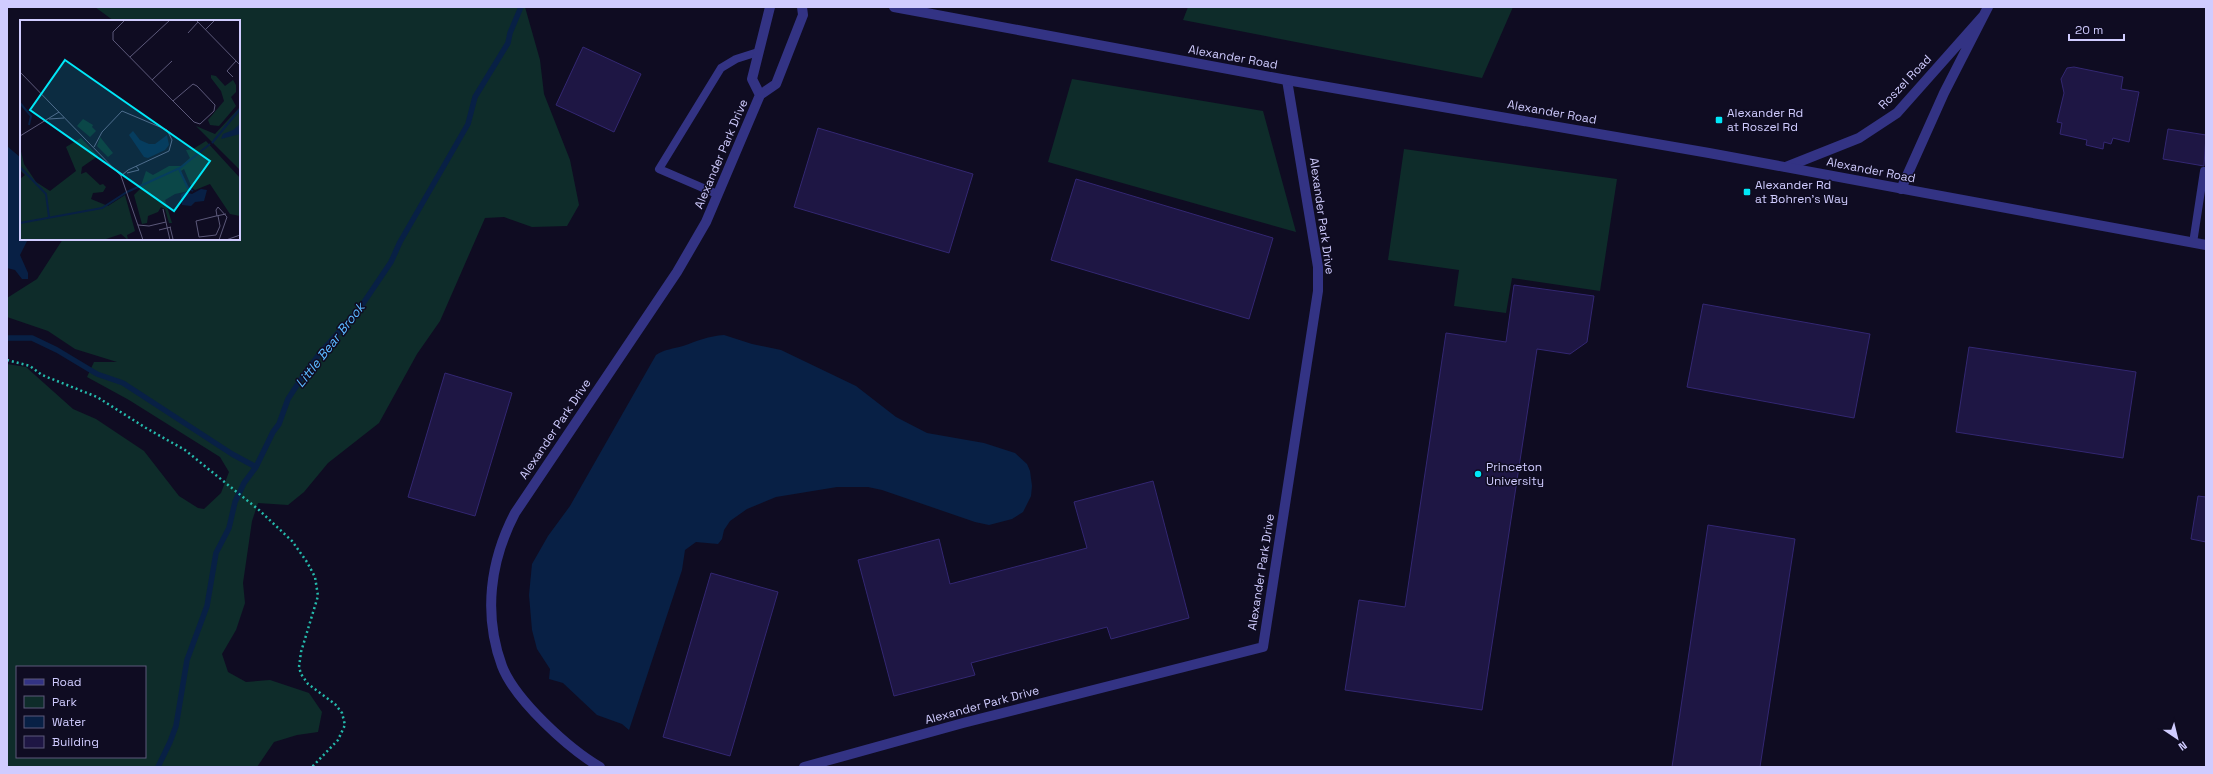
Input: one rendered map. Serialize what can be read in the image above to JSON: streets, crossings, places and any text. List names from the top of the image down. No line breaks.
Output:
{"streets":{"street":["Alexander Road","Roszel Road","Alexander Park Drive"]},"crossings":[["Alexander Road","Roszel Road"],["Alexander Road","Alexander Park Drive"]],"water":["Little Bear Brook"],"places":{"transit":["Alexander Rd at Roszel Rd","Alexander Rd at Bohren's Way"],"other":["Princeton University"]},"legend":["Road","Park","Water","Building"],"scale_bar":"20 m","north":"bottom right"}
